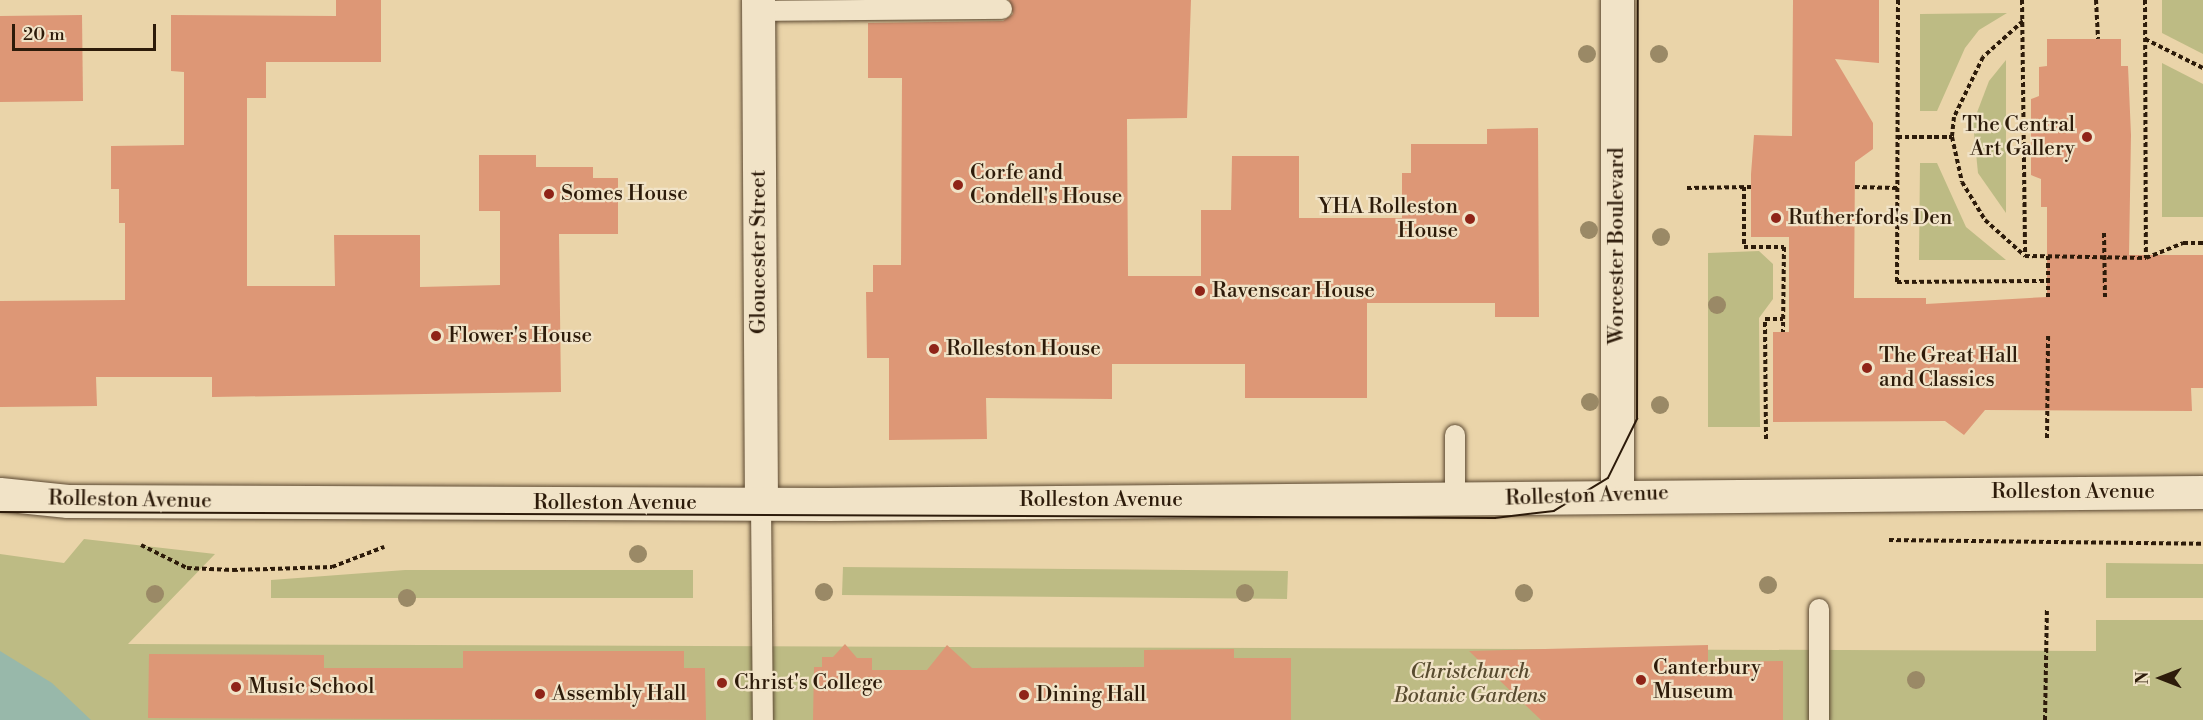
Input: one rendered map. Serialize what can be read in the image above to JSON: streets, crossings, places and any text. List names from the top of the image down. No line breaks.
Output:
{"streets":{"street":["Worcester Boulevard","Gloucester Street","Rolleston Avenue"]},"crossings":[["Worcester Boulevard","Rolleston Avenue"],["Gloucester Street","Rolleston Avenue"]],"parks":["Christchurch Botanic Gardens"],"places":["The Central Art Gallery","Corfe and Condell's House","Somes House","Rutherford's Den","YHA Rolleston House","Ravenscar House","Flower's House","Rolleston House","The Great Hall and Classics","Canterbury Museum","Christ's College","Music School","Assembly Hall","Dining Hall"],"scale_bar":"20 m","north":"left"}
